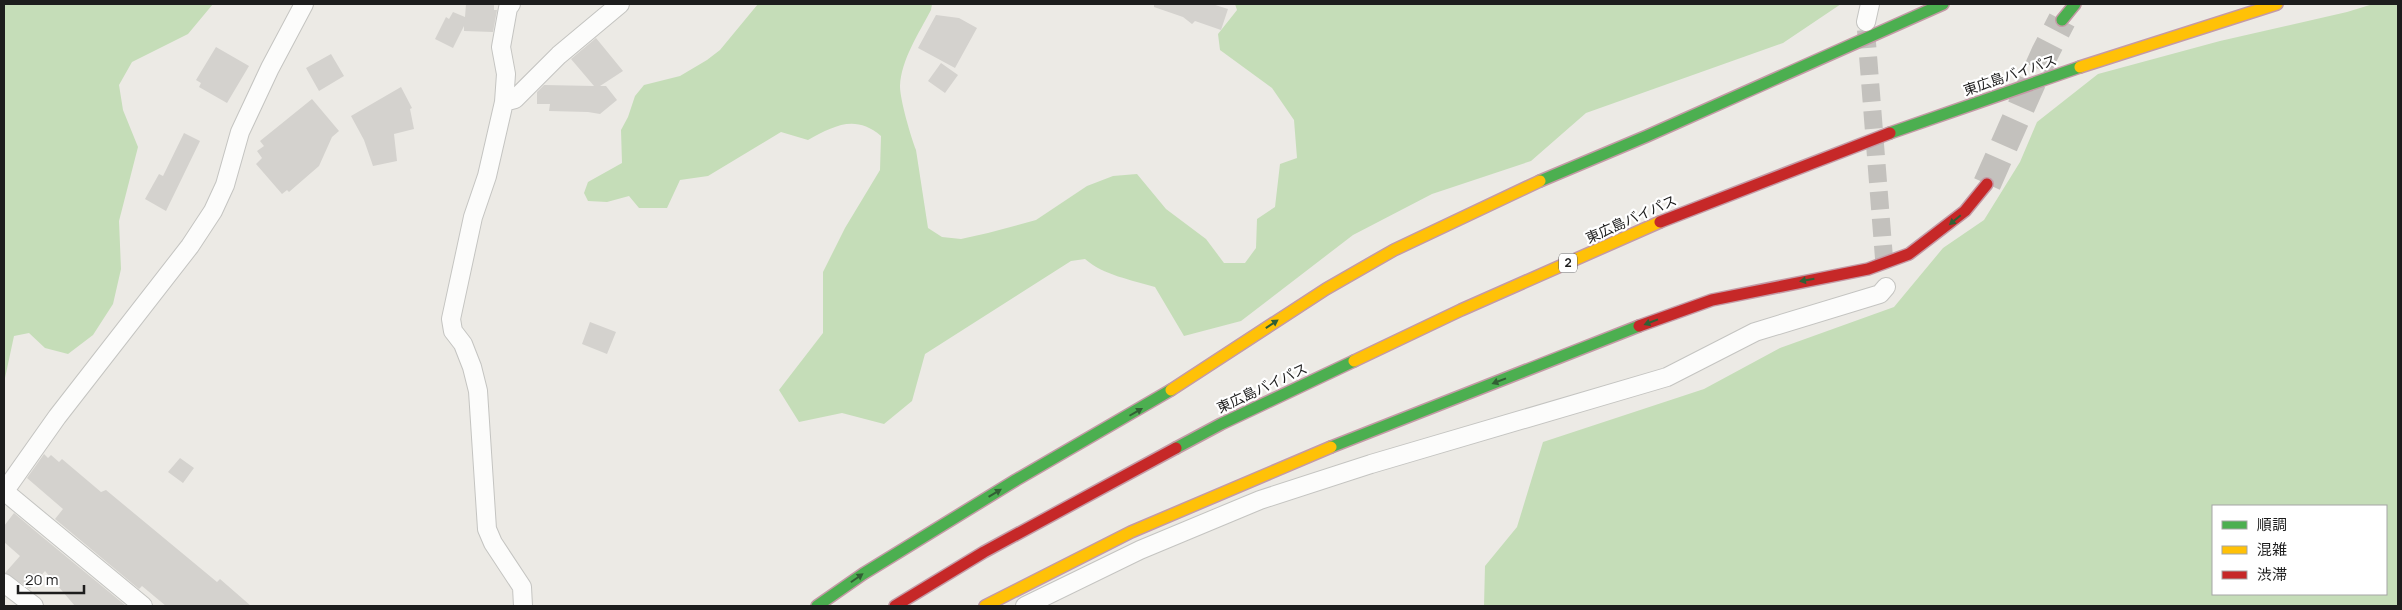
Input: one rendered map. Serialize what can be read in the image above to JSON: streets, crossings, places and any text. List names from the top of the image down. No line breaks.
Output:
{"streets":{"highway":["東広島バイパス","2"]},"legend":["順調","混雑","渋滞"],"scale_bar":"20 m"}
